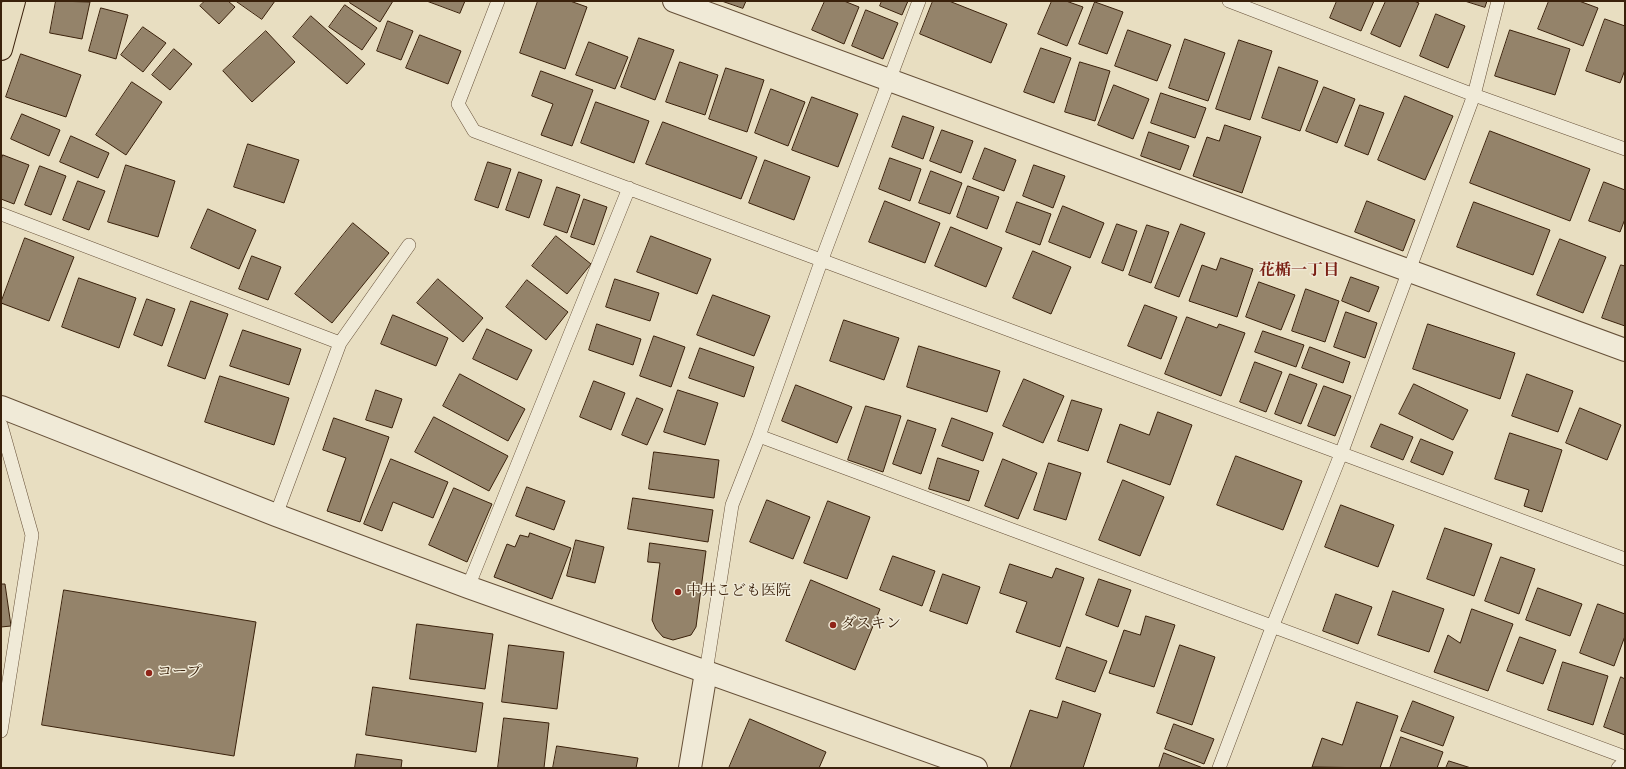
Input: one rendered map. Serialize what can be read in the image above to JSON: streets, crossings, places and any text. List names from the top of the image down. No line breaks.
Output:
{"districts":["花楯一丁目"],"places":["中井こども医院","ダスキン","コープ"]}
